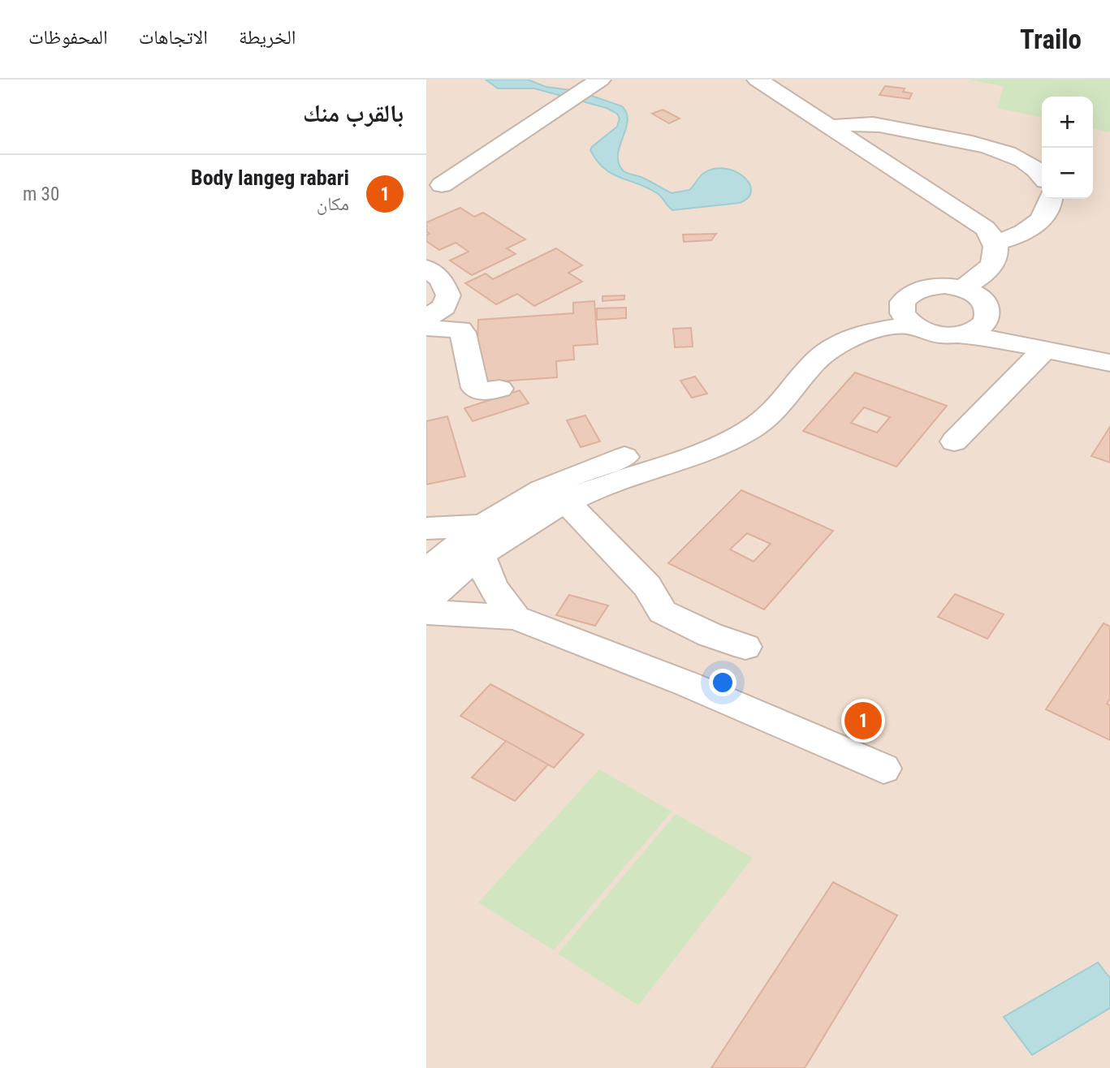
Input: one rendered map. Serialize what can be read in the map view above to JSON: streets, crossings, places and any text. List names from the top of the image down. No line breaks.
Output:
{"page":{"header":"Trailo","nav":["الخريطة","الاتجاهات","المحفوظات"],"heading":"بالقرب منك","map_buttons":["+","−"],"list":[{"mark":"1","name":"Body langeg rabari","note":"مكان","value":"30 m"}],"pins":"1"}}
